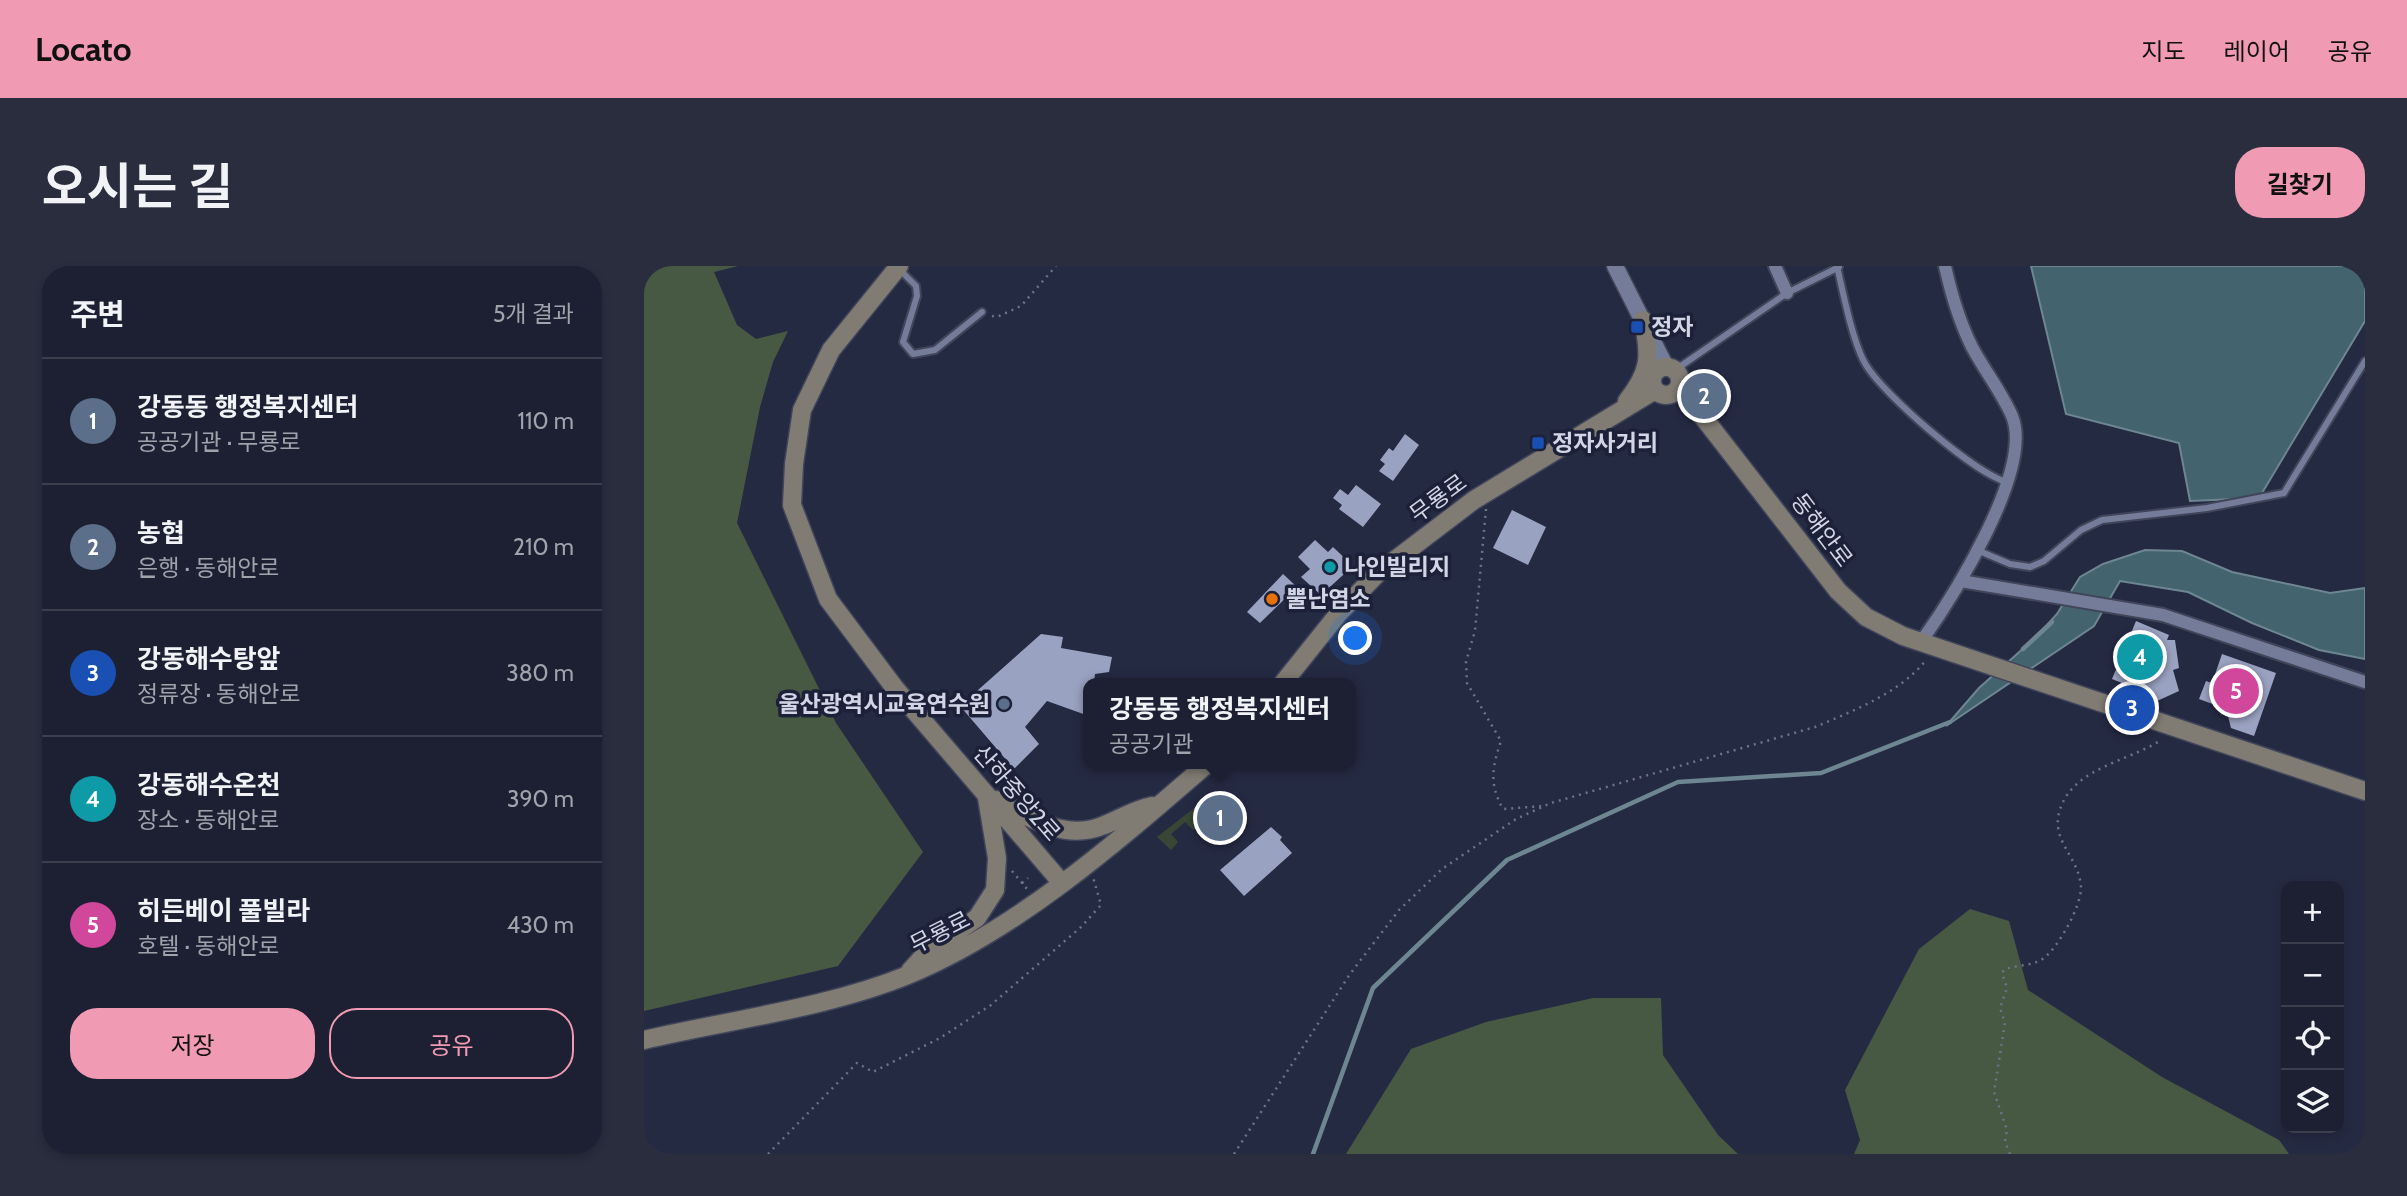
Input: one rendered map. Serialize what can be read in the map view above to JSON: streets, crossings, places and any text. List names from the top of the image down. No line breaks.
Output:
{"streets":{"main road":["무룡로","동해안로","산하중앙2로"]},"crossings":[["무룡로","동해안로"],["무룡로","산하중앙2로"]],"places":{"transit":["정자","정자사거리"],"other":["나인빌리지","뿔난염소","울산광역시교육연수원"]},"page":{"header":"Locato","nav":["지도","레이어","공유"],"title":"오시는 길","buttons":["길찾기",["저장","공유"]],"heading":["주변","5개 결과"],"list":[{"mark":"1","name":"강동동 행정복지센터","note":"공공기관 · 무룡로","value":"110 m"},{"mark":"2","name":"농협","note":"은행 · 동해안로","value":"210 m"},{"mark":"3","name":"강동해수탕앞","note":"정류장 · 동해안로","value":"380 m"},{"mark":"4","name":"강동해수온천","note":"장소 · 동해안로","value":"390 m"},{"mark":"5","name":"히든베이 풀빌라","note":"호텔 · 동해안로","value":"430 m"}],"pins":["2","4","5","3","1"],"popup":["강동동 행정복지센터","공공기관"],"map_buttons":["+","−"]}}
